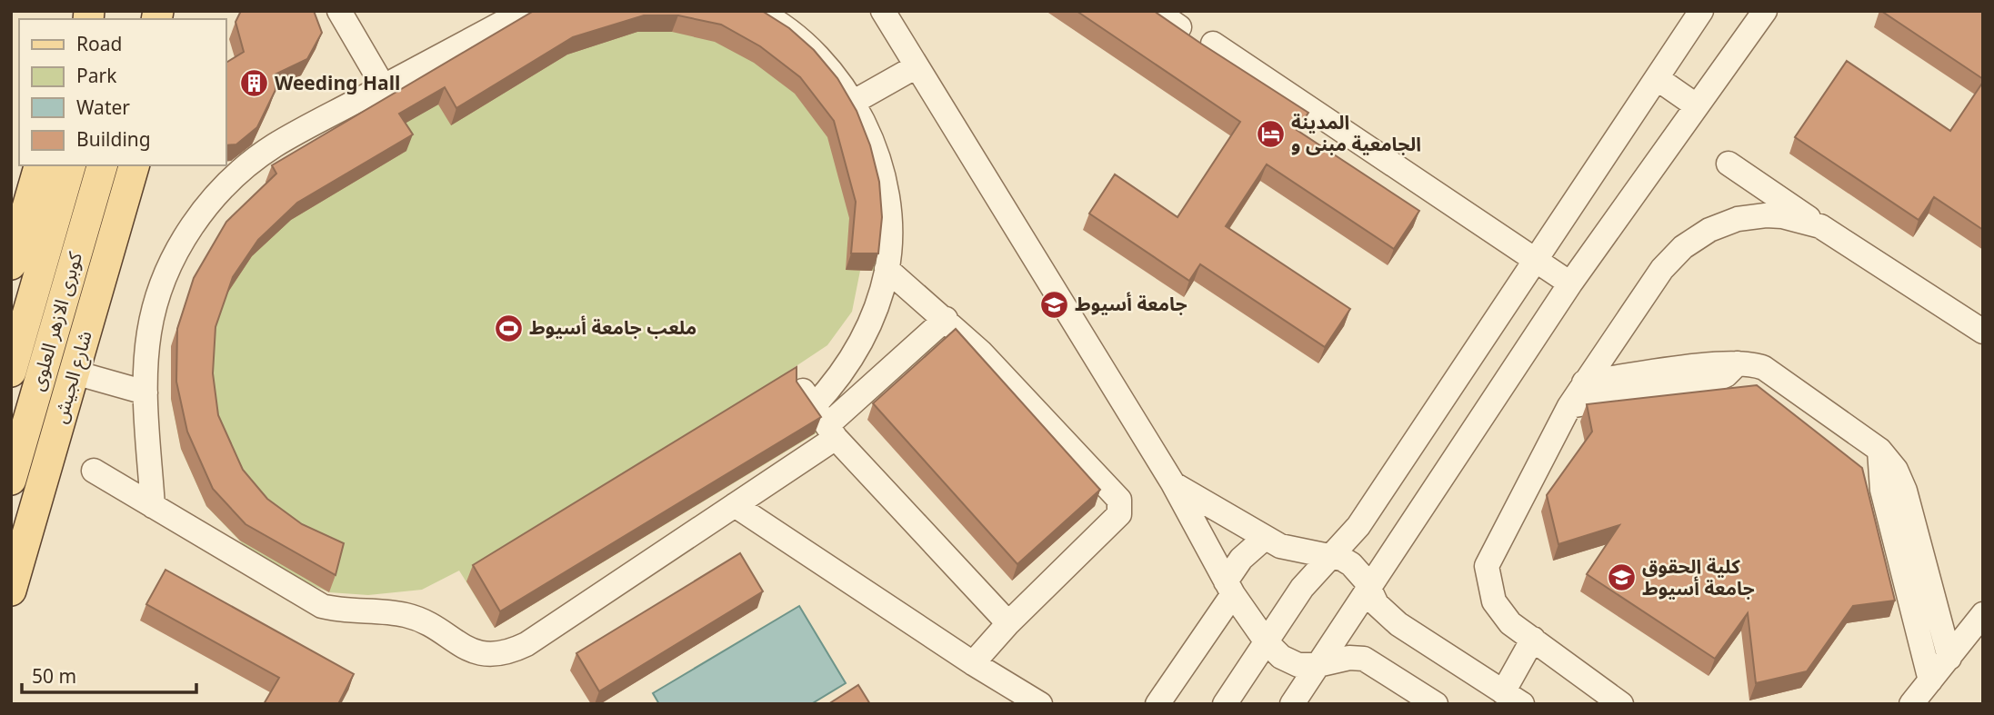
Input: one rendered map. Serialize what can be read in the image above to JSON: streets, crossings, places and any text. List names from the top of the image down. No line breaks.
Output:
{"streets":{"main road":["كوبرى الازهر العلوى","شارع الجيش"]},"places":{"building":["Weeding Hall"],"hotel":["المدينة الجامعية مبنى و"],"school or university":["جامعة أسيوط","كلية الحقوق جامعة أسيوط"],"sports":["ملعب جامعة أسيوط"]},"legend":["Road","Park","Water","Building"],"scale_bar":"50 m"}
